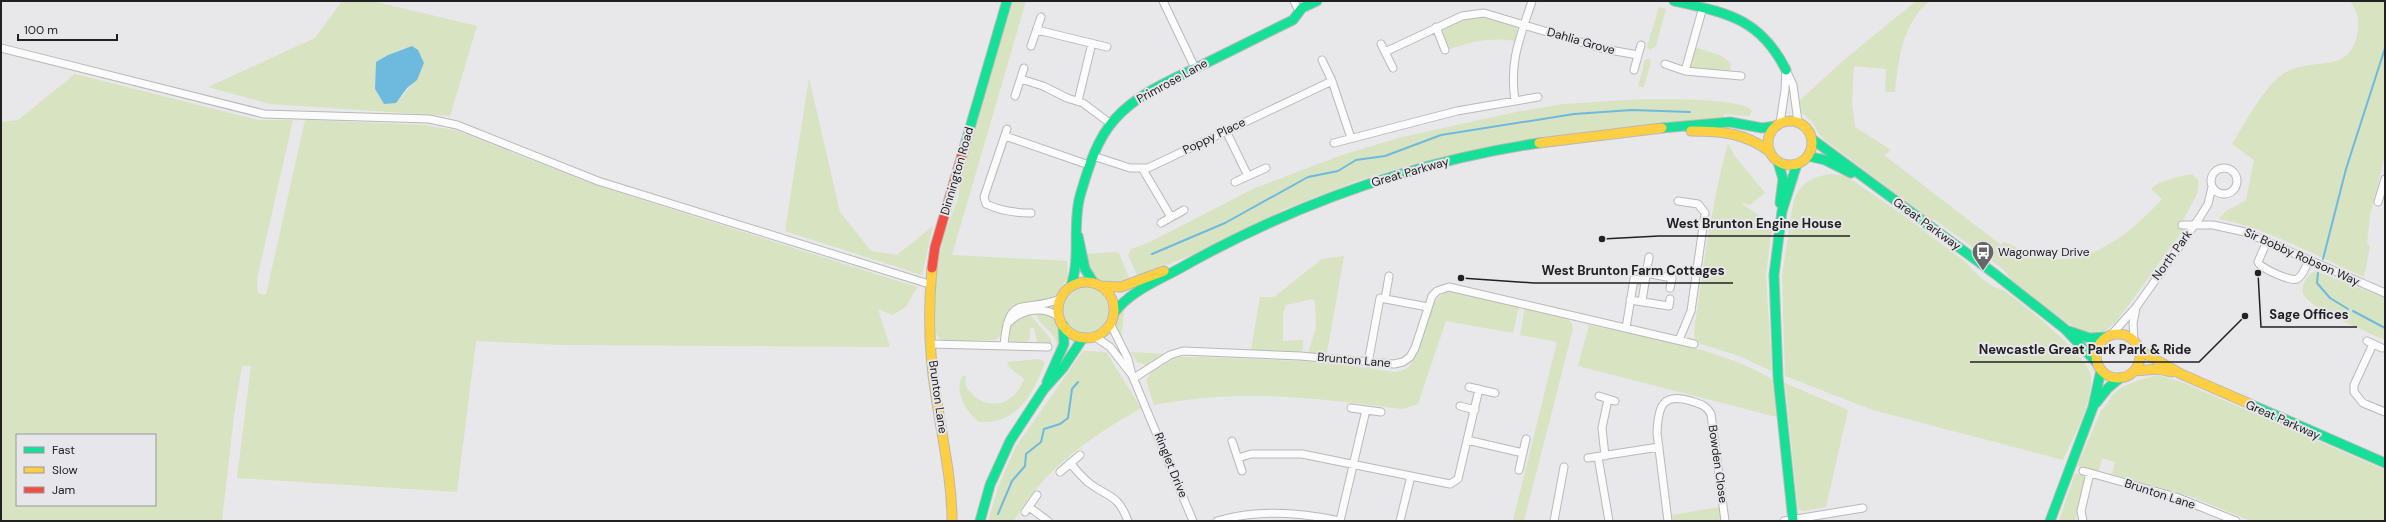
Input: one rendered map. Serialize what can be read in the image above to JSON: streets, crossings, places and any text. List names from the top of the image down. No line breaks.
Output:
{"streets":{"street":["Dahlia Grove","Primrose Lane","Poppy Place","Dinnington Road","Great Parkway","North Park","Sir Bobby Robson Way","Brunton Lane","Bowden Close","Ringlet Drive"]},"crossings":[["Primrose Lane","Poppy Place"],["Primrose Lane","Great Parkway"],["Dinnington Road","Brunton Lane"],["Great Parkway","North Park"],["North Park","Sir Bobby Robson Way"],["Brunton Lane","Ringlet Drive"]],"places":{"other":["West Brunton Engine House","Sage Offices","West Brunton Farm Cottages","Newcastle Great Park Park & Ride"],"bus stop":["Wagonway Drive"]},"legend":["Fast","Slow","Jam"],"scale_bar":"100 m"}
